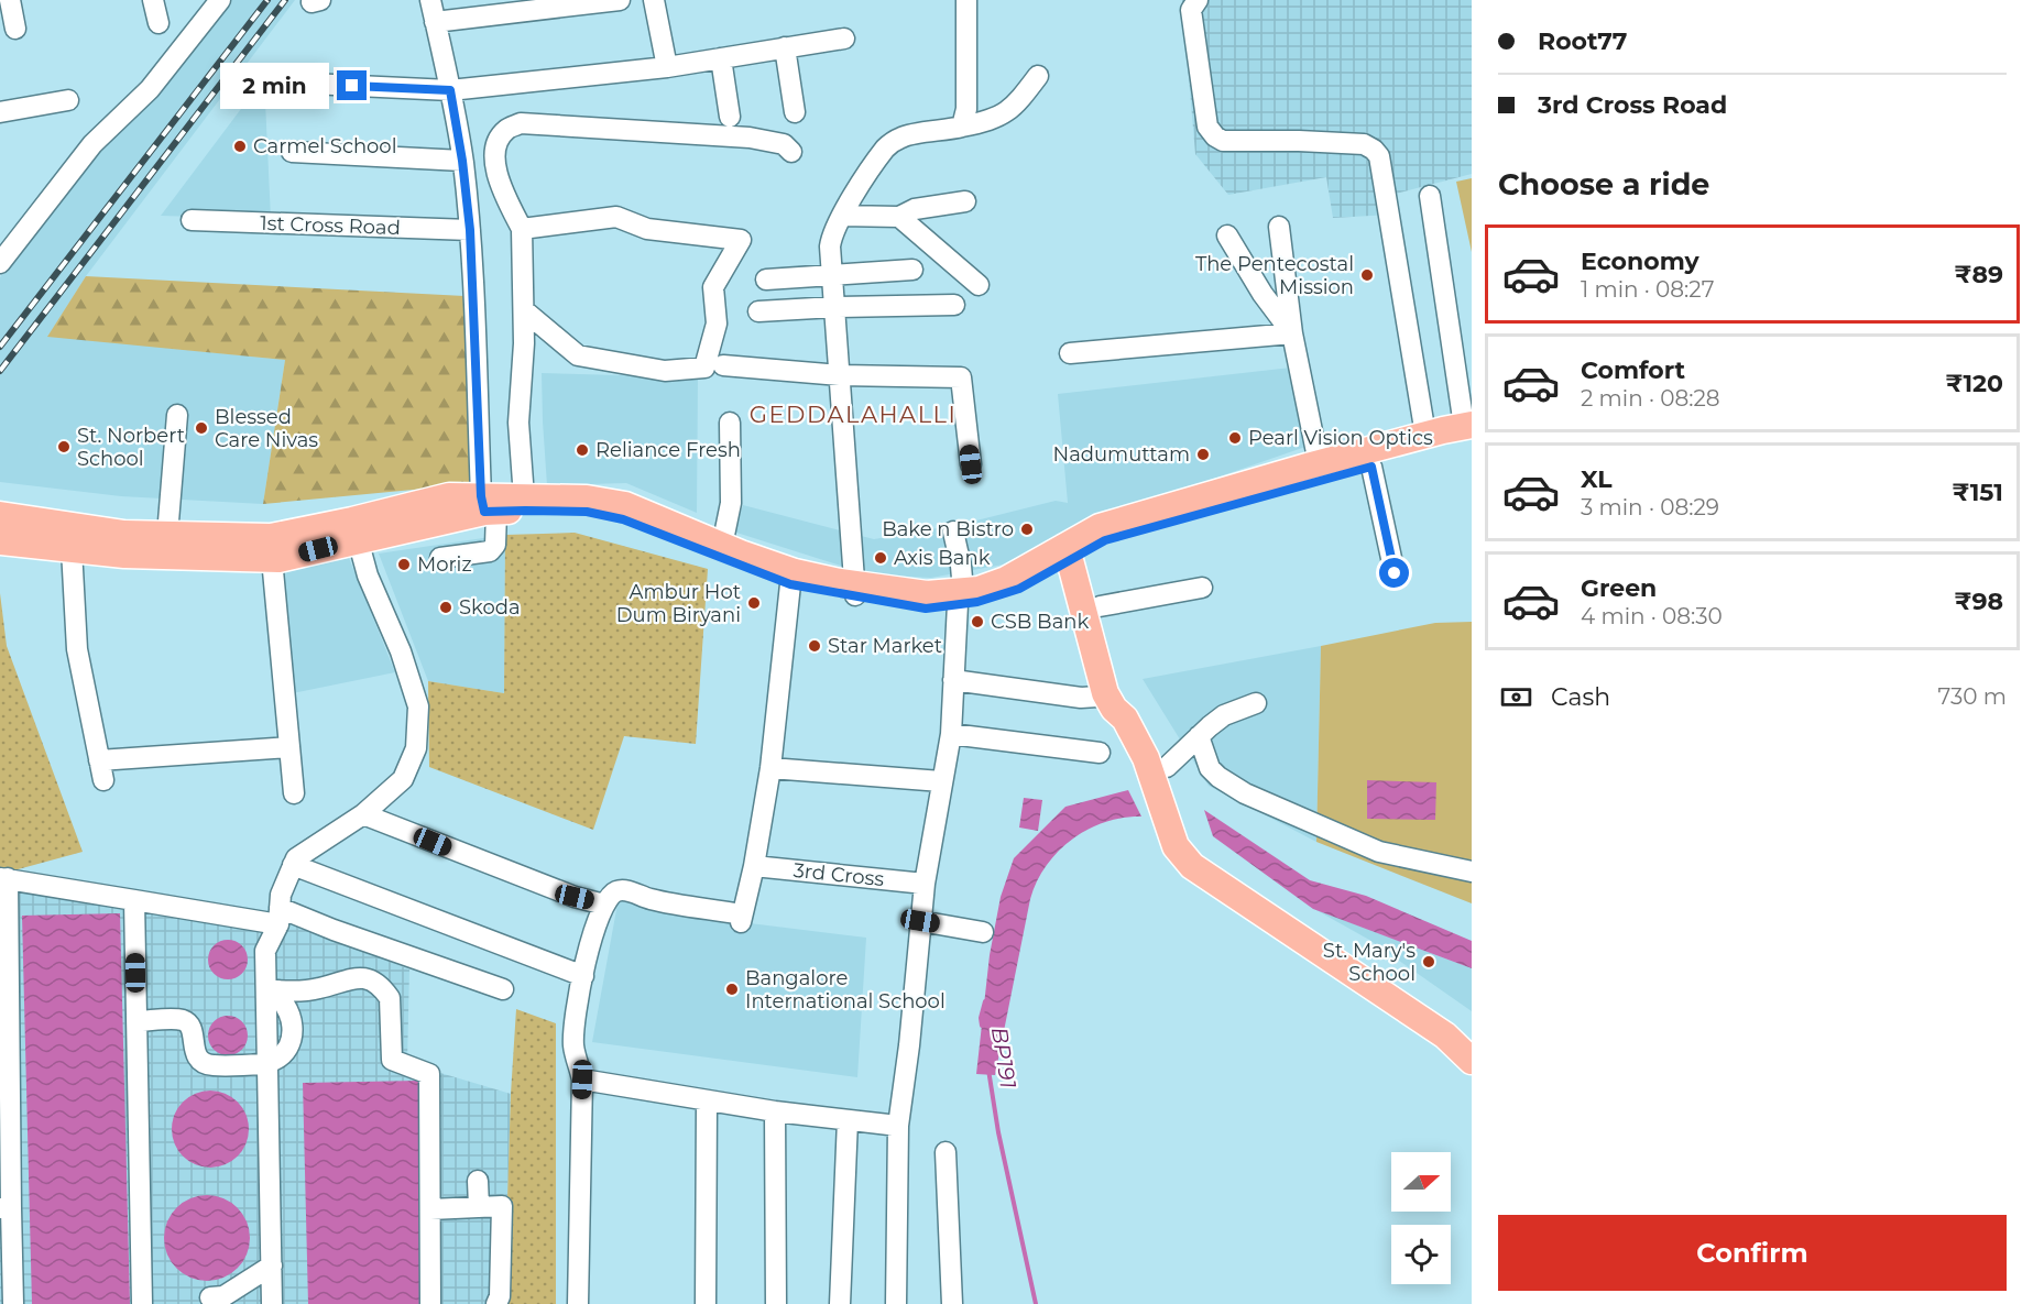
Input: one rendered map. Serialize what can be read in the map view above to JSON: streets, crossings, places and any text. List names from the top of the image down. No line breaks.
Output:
{"streets":{"street":["1st Cross Road","3rd Cross"]},"districts":["GEDDALAHALLI"],"water":["BP191"],"places":["Carmel School","The Pentecostal Mission","Blessed Care Nivas","Pearl Vision Optics","St. Norbert School","Reliance Fresh","Nadumuttam","Bake n Bistro","Axis Bank","Moriz","Ambur Hot Dum Biryani","Skoda","CSB Bank","Star Market","St. Mary's School","Bangalore International School"],"north":"right","page":{"banner":["Root77","3rd Cross Road"],"bubble":"2 min","heading":"Choose a ride","list":[{"name":"Economy","note":"1 min · 08:27","value":"₹89"},{"name":"Comfort","note":"2 min · 08:28","value":"₹120"},{"name":"XL","note":"3 min · 08:29","value":"₹151"},{"name":"Green","note":"4 min · 08:30","value":"₹98"}],"pay":["Cash","730 m"],"buttons":"Confirm"}}
